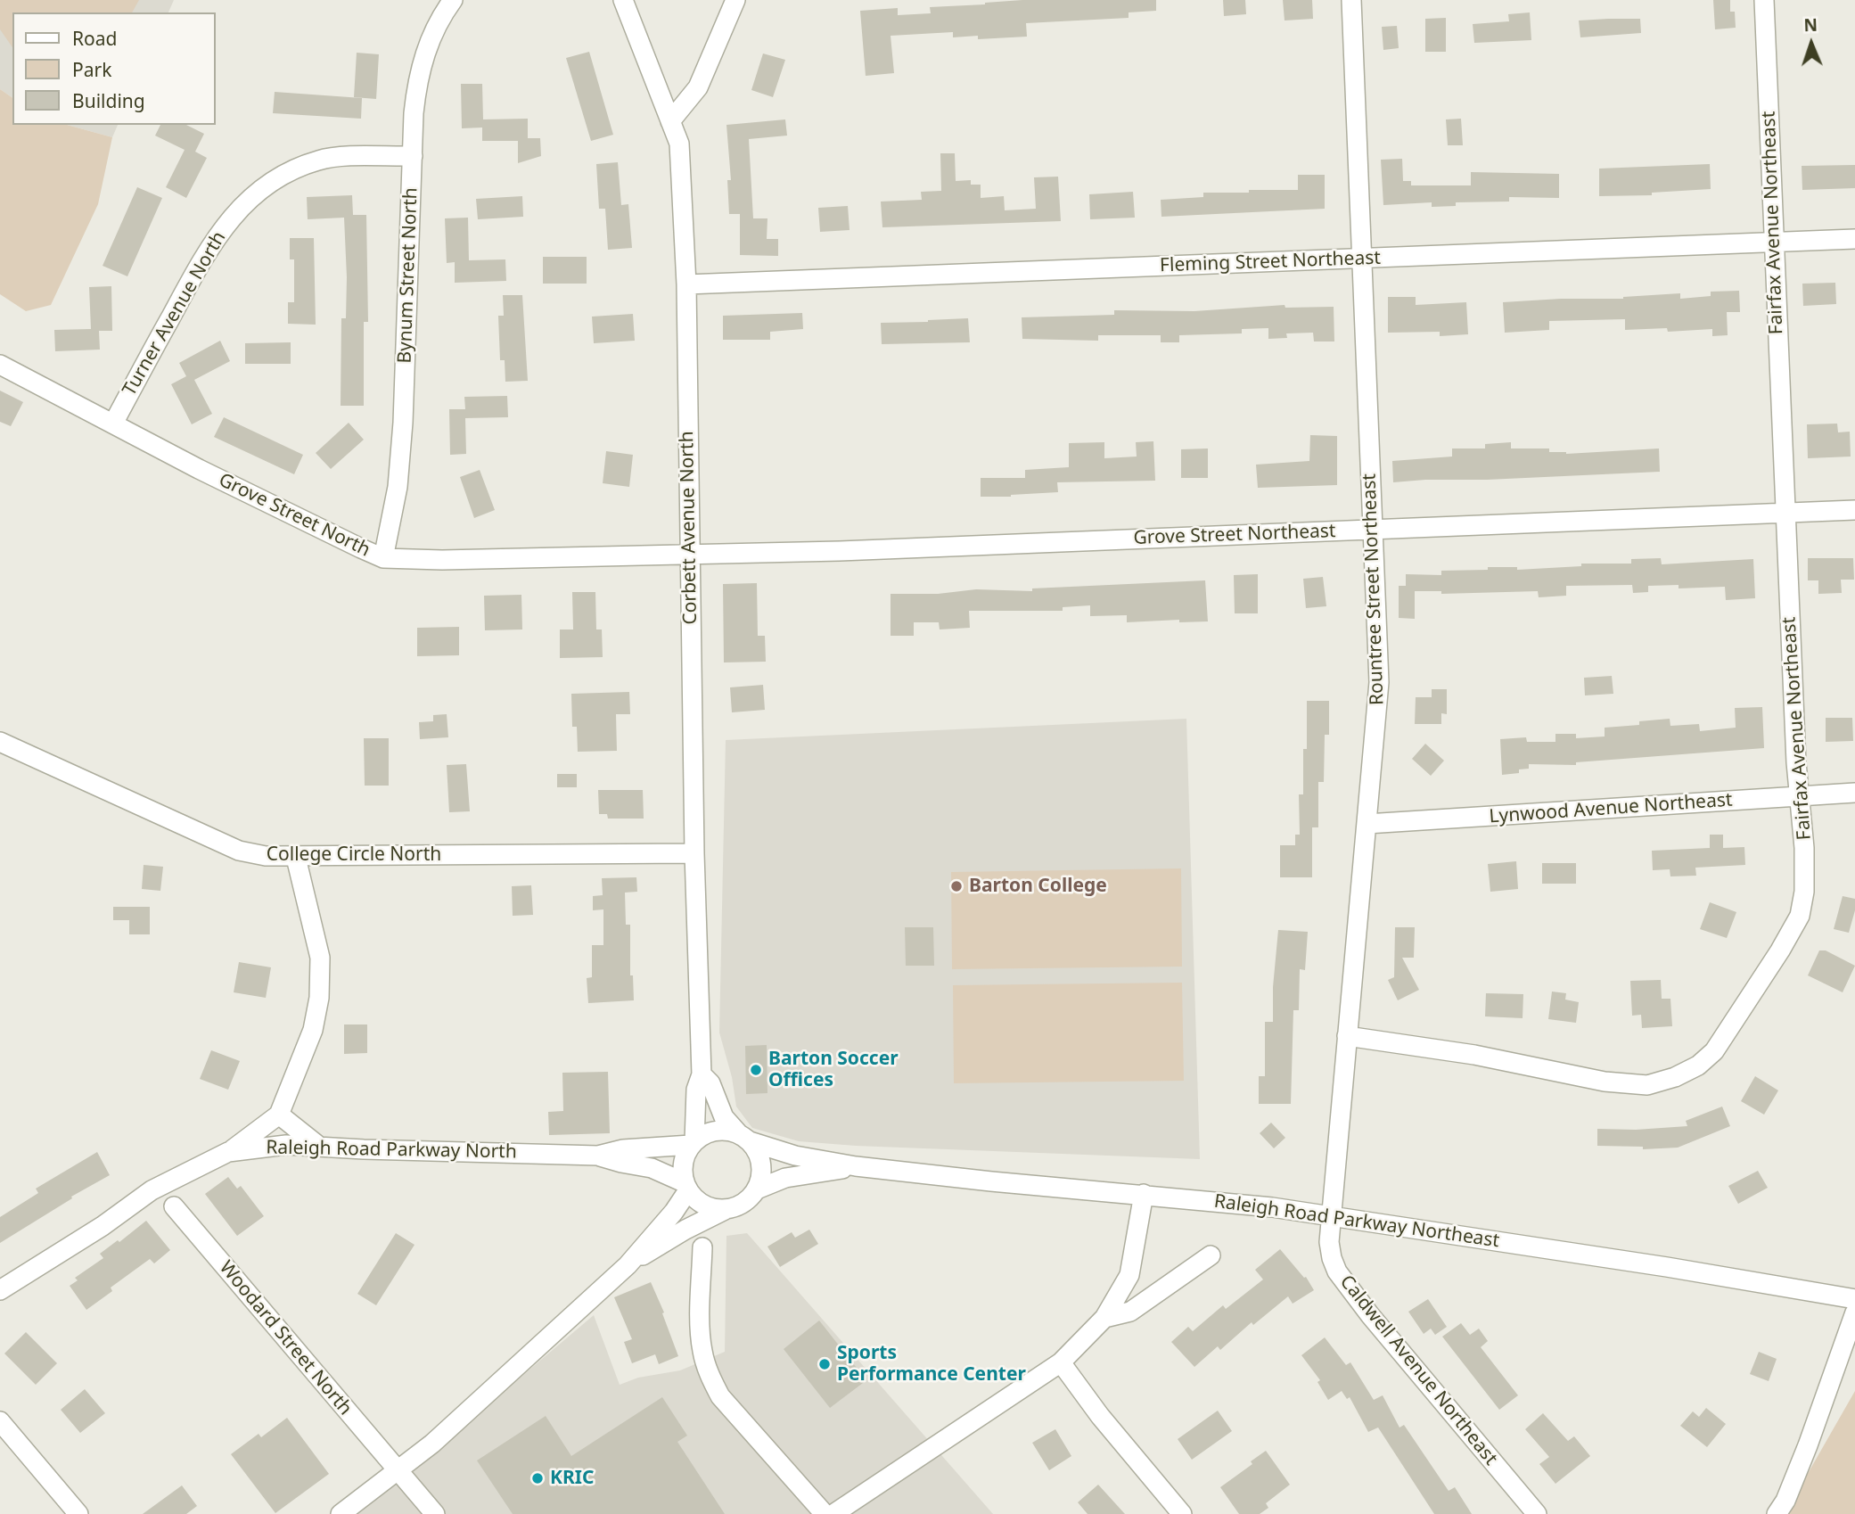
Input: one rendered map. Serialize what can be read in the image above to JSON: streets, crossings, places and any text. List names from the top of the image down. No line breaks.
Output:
{"streets":{"street":["Fairfax Avenue Northeast","Fleming Street Northeast","Bynum Street North","Turner Avenue North","Grove Street North","Corbett Avenue North","Grove Street Northeast","Rountree Street Northeast","Lynwood Avenue Northeast","College Circle North","Raleigh Road Parkway North","Raleigh Road Parkway Northeast","Woodard Street North","Caldwell Avenue Northeast"]},"crossings":[["Fairfax Avenue Northeast","Fleming Street Northeast"],["Fairfax Avenue Northeast","Grove Street Northeast"],["Fairfax Avenue Northeast","Rountree Street Northeast"],["Fairfax Avenue Northeast","Lynwood Avenue Northeast"],["Fleming Street Northeast","Corbett Avenue North"],["Fleming Street Northeast","Rountree Street Northeast"],["Bynum Street North","Turner Avenue North"],["Bynum Street North","Grove Street North"],["Turner Avenue North","Grove Street North"],["Grove Street North","Corbett Avenue North"],["Grove Street North","Grove Street Northeast"],["Corbett Avenue North","Grove Street Northeast"],["Corbett Avenue North","College Circle North"],["Corbett Avenue North","Raleigh Road Parkway North"],["Corbett Avenue North","Raleigh Road Parkway Northeast"],["Grove Street Northeast","Rountree Street Northeast"],["Rountree Street Northeast","Lynwood Avenue Northeast"],["Rountree Street Northeast","Raleigh Road Parkway Northeast"],["Rountree Street Northeast","Caldwell Avenue Northeast"],["Raleigh Road Parkway North","Raleigh Road Parkway Northeast"],["Raleigh Road Parkway Northeast","Caldwell Avenue Northeast"]],"places":["Barton College","Barton Soccer Offices","Sports Performance Center","KRIC"],"legend":["Road","Park","Building"],"north":"top"}
